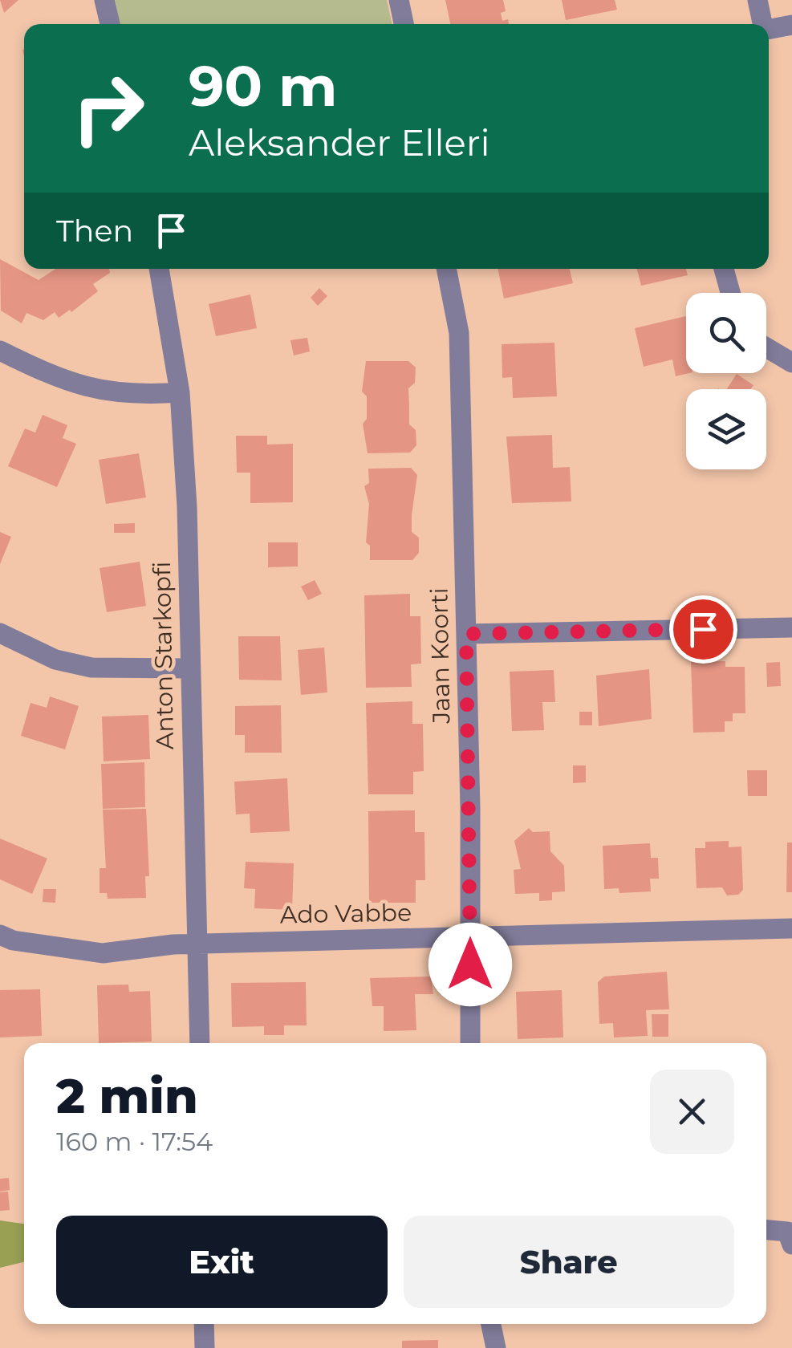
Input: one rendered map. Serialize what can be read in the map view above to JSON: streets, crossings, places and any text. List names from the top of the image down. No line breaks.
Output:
{"streets":{"street":["Anton Starkopfi","Jaan Koorti","Ado Vabbe"]},"crossings":[["Anton Starkopfi","Ado Vabbe"],["Jaan Koorti","Ado Vabbe"]],"page":{"turn":["90 m","Aleksander Elleri"],"then":"Then","heading":["2 min","160 m · 17:54"],"buttons":["Exit","Share"]}}
